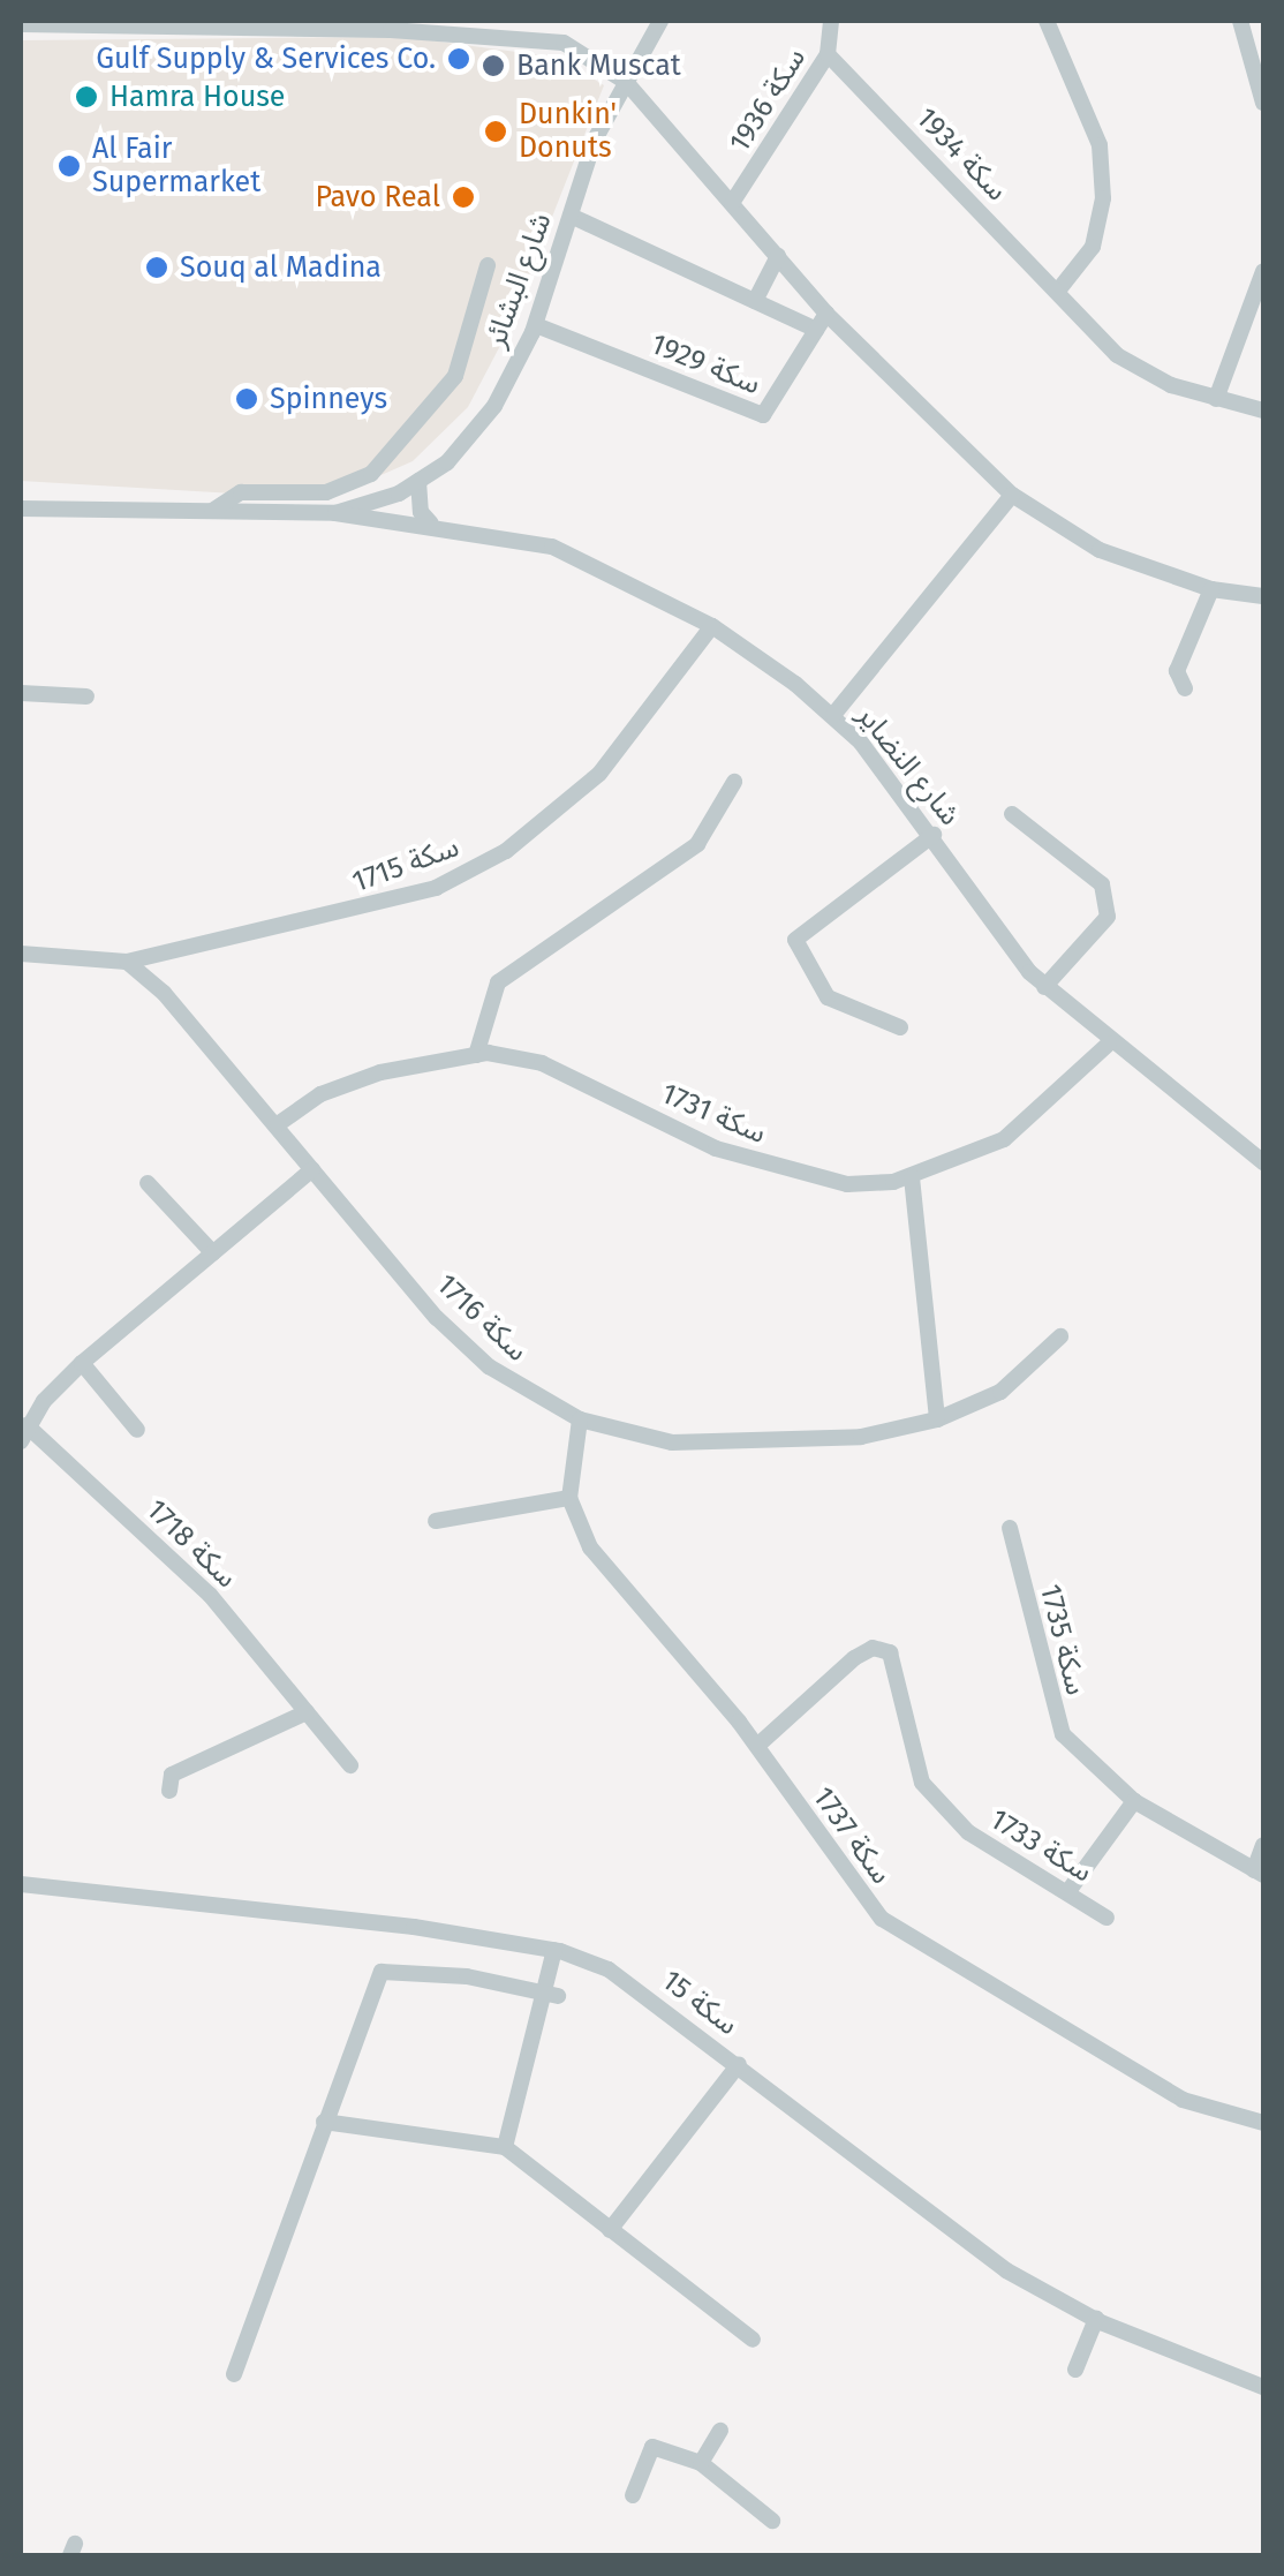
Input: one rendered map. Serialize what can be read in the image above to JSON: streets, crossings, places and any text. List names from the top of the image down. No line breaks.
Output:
{"streets":{"street":["سكة 1936","سكة 1934","شارع البشائر","سكة 1929","شارع النضاير","سكة 1715","سكة 1731","سكة 1716","سكة 1718","سكة 1735","سكة 1737","سكة 1733","سكة 15"]},"crossings":[["سكة 1936","سكة 1934"],["شارع البشائر","سكة 1929"],["شارع البشائر","شارع النضاير"],["شارع النضاير","سكة 1715"],["شارع النضاير","سكة 1731"],["سكة 1715","سكة 1716"],["سكة 1731","سكة 1716"],["سكة 1716","سكة 1718"],["سكة 1737","سكة 1733"]],"places":["Gulf Supply & Services Co.","Bank Muscat","Hamra House","Dunkin' Donuts","Al Fair Supermarket","Pavo Real","Souq al Madina","Spinneys"]}
